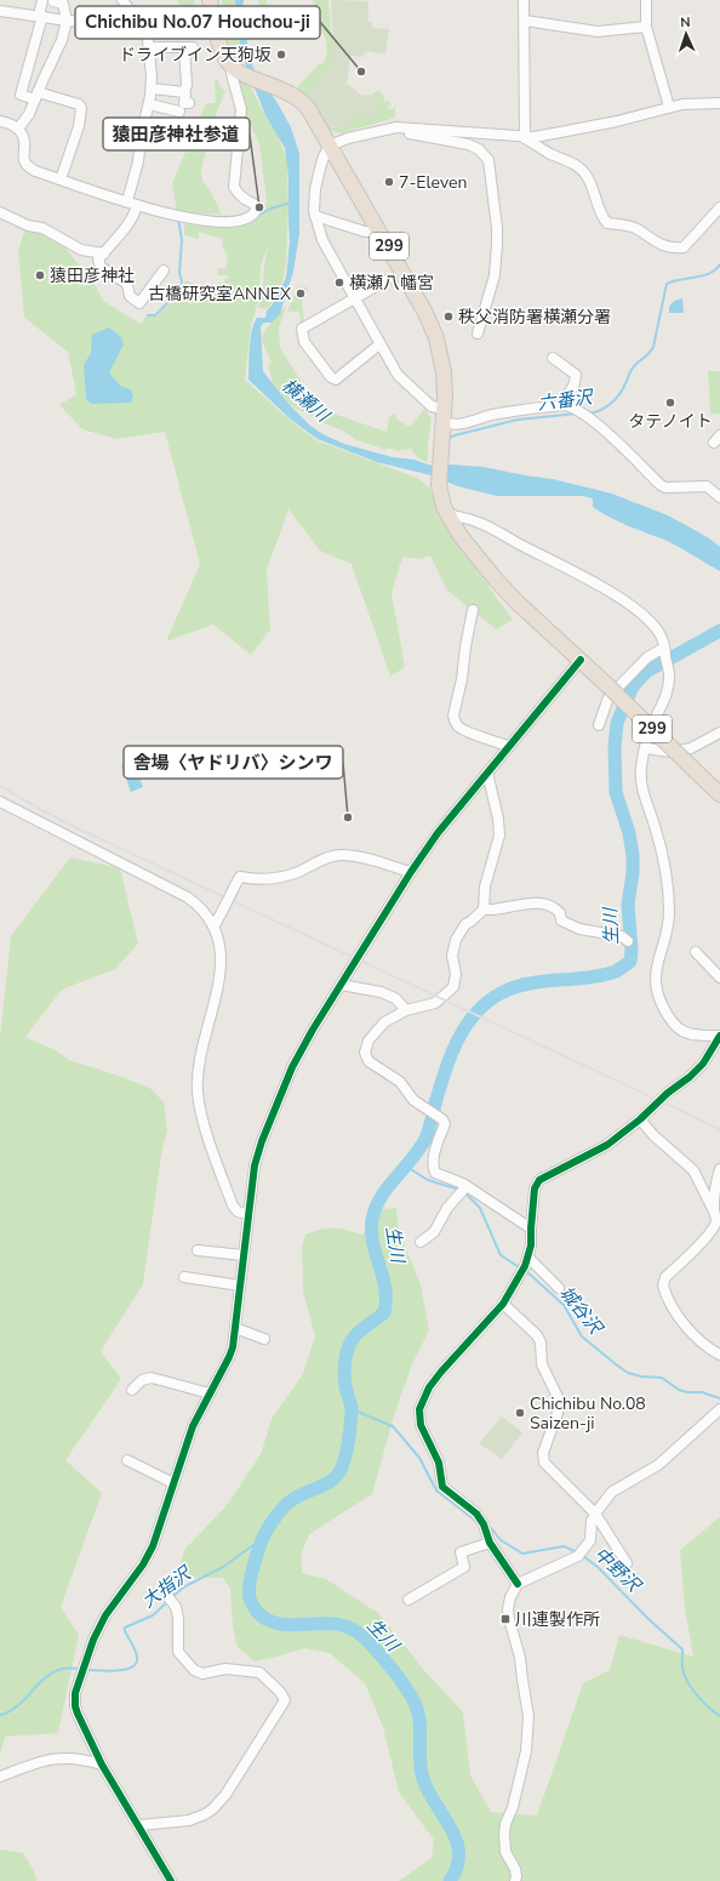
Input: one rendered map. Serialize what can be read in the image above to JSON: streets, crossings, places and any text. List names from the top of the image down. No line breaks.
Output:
{"streets":{"highway":["299"]},"water":["横瀬川","六番沢","生川","城谷沢","中野沢","大指沢"],"places":{"other":["ドライブイン天狗坂","Chichibu No.07 Houchou-ji","7-Eleven","猿田彦神社参道","猿田彦神社","横瀬八幡宮","古橋研究室ANNEX","秩父消防署横瀬分署","タテノイト","舎場〈ヤドリバ〉シンワ","Chichibu No.08 Saizen-ji"],"transit":["川連製作所"]},"north":"top"}
